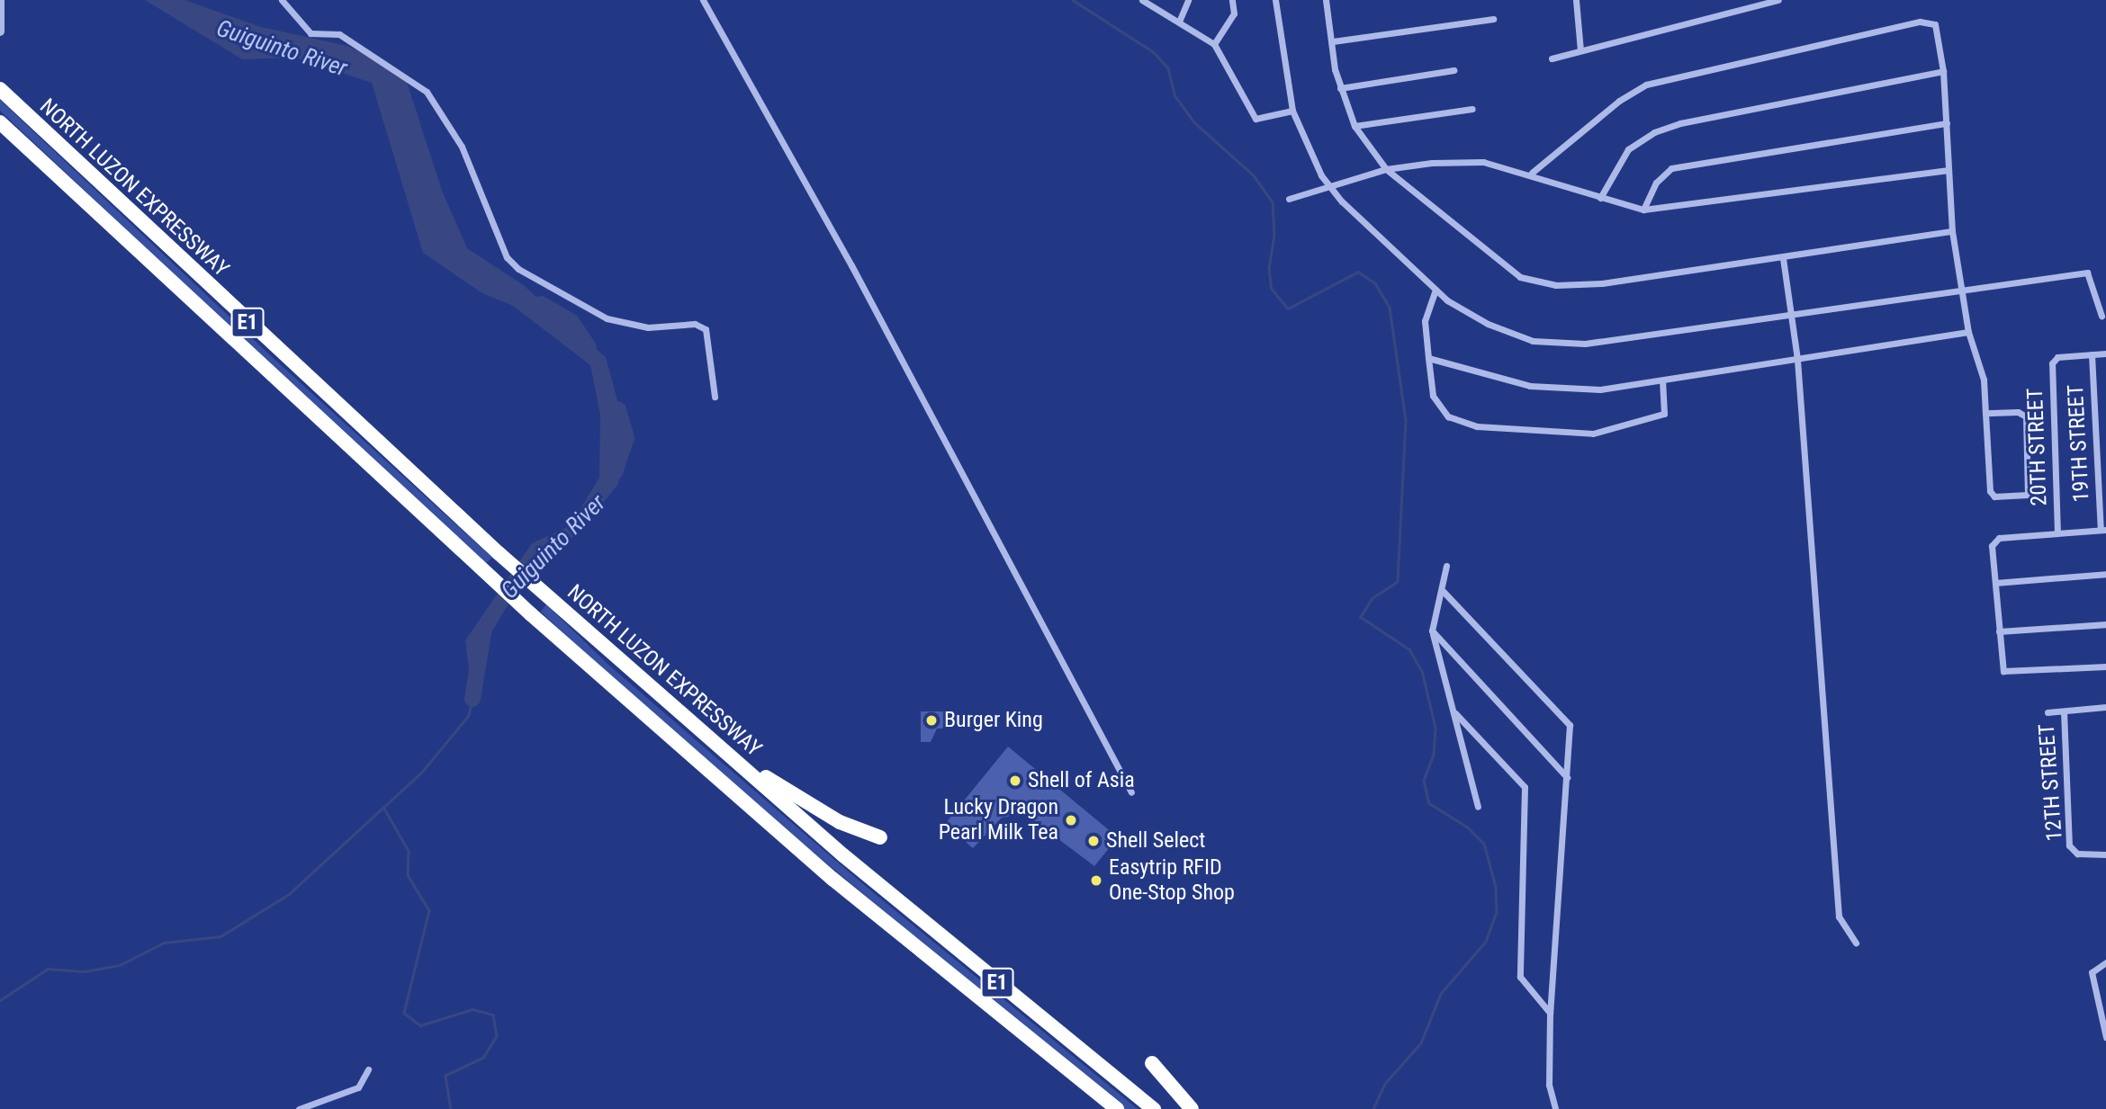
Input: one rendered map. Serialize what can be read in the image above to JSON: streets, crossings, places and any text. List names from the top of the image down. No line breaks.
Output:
{"streets":{"highway":["NORTH LUZON EXPRESSWAY","E1"],"street":["19TH STREET","20TH STREET","12TH STREET"]},"crossings":[["19TH STREET","20TH STREET"]],"water":["Guiguinto River"],"places":["Burger King","Shell of Asia","Lucky Dragon Pearl Milk Tea","Shell Select","Easytrip RFID One-Stop Shop"]}
